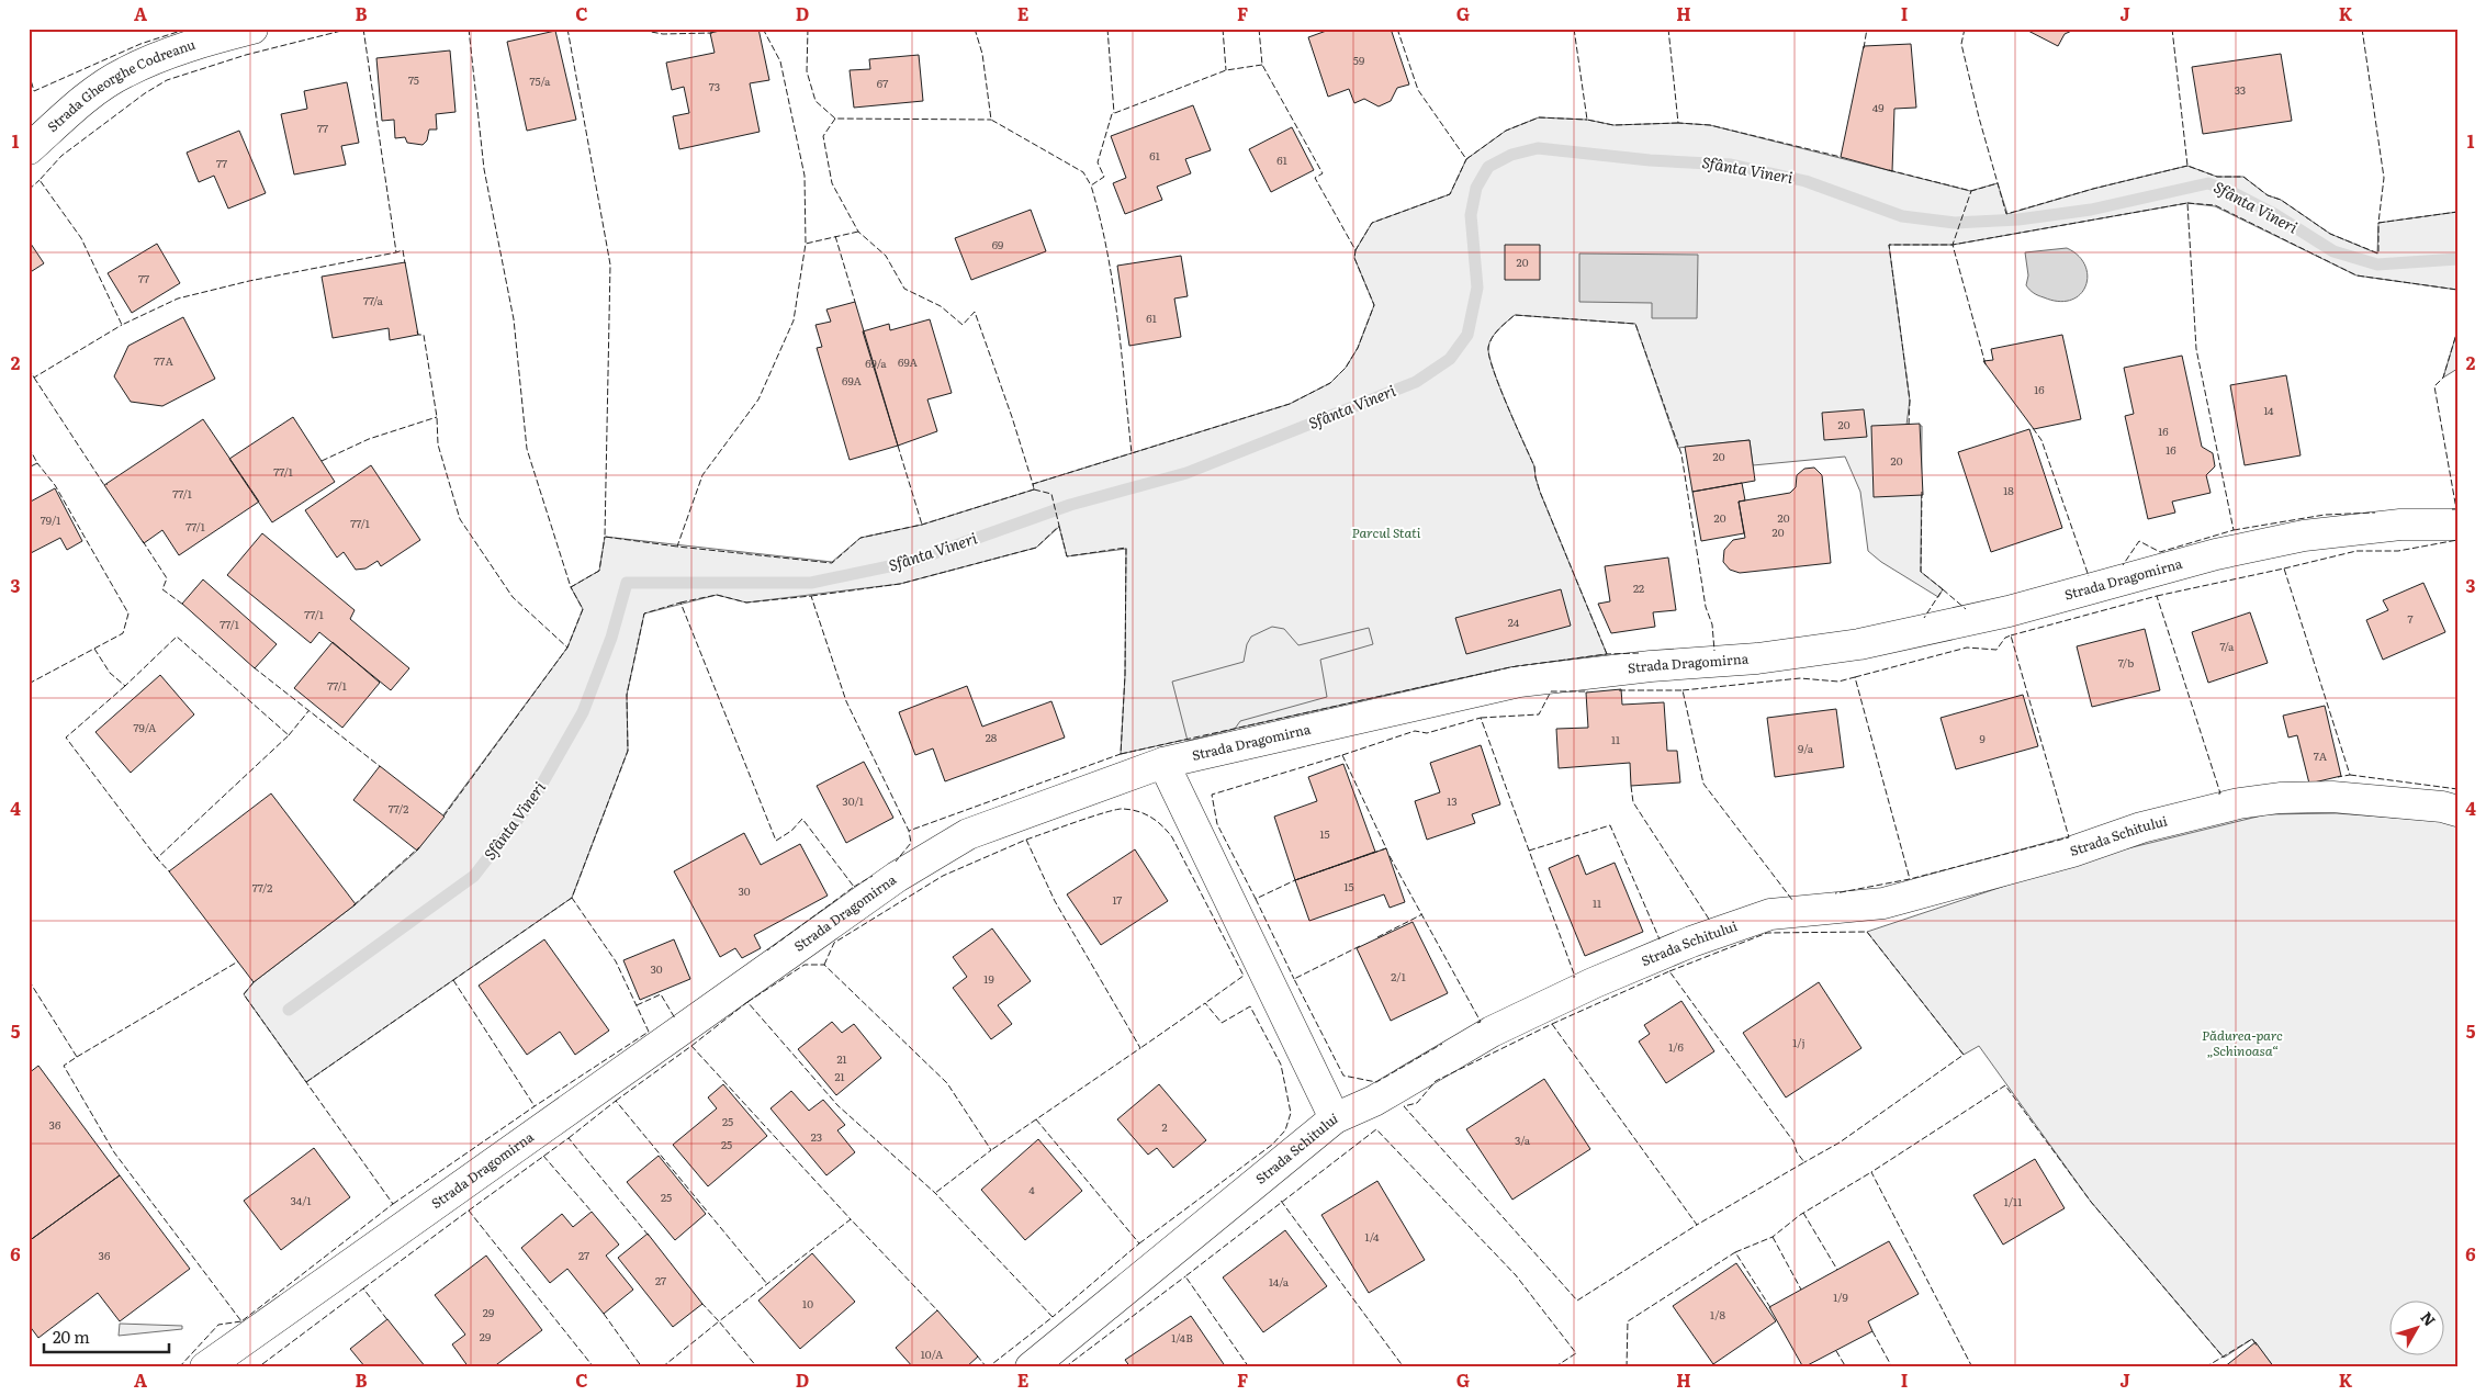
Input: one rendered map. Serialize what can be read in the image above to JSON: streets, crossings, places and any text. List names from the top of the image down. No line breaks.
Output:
{"streets":{"street":["Strada Gheorghe Codreanu","Strada Dragomirna","Strada Schitului"]},"water":["Sfânta Vineri"],"parks":["Parcul Stati","Pădurea-parc „Schinoasa“"],"house_numbers":["59","75","75/a","67","73","33","49","77","61","61","77","69","20","77","77/a","61","77A","69A","69/a","69A","16","14","20","16","16","20","20","77/1","18","77/1","20","20","79/1","77/1","77/1","20","22","77/1","7","24","77/1","7/a","7/b","77/1","79/A","28","9","11","9/a","7A","30/1","13","77/2","15","15","77/2","30","17","11","30","2/1","19","1/j","1/6","21","21","25","36","2","23","3/a","25","4","25","34/1","1/11","1/4","36","27","27","14/a","1/9","10","29","1/8","29","1/4B","10/A"],"scale_bar":"20 m","north":"top right","grid":{"columns":["A","B","C","D","E","F","G","H","I","J","K"],"rows":["1","2","3","4","5","6"]}}
